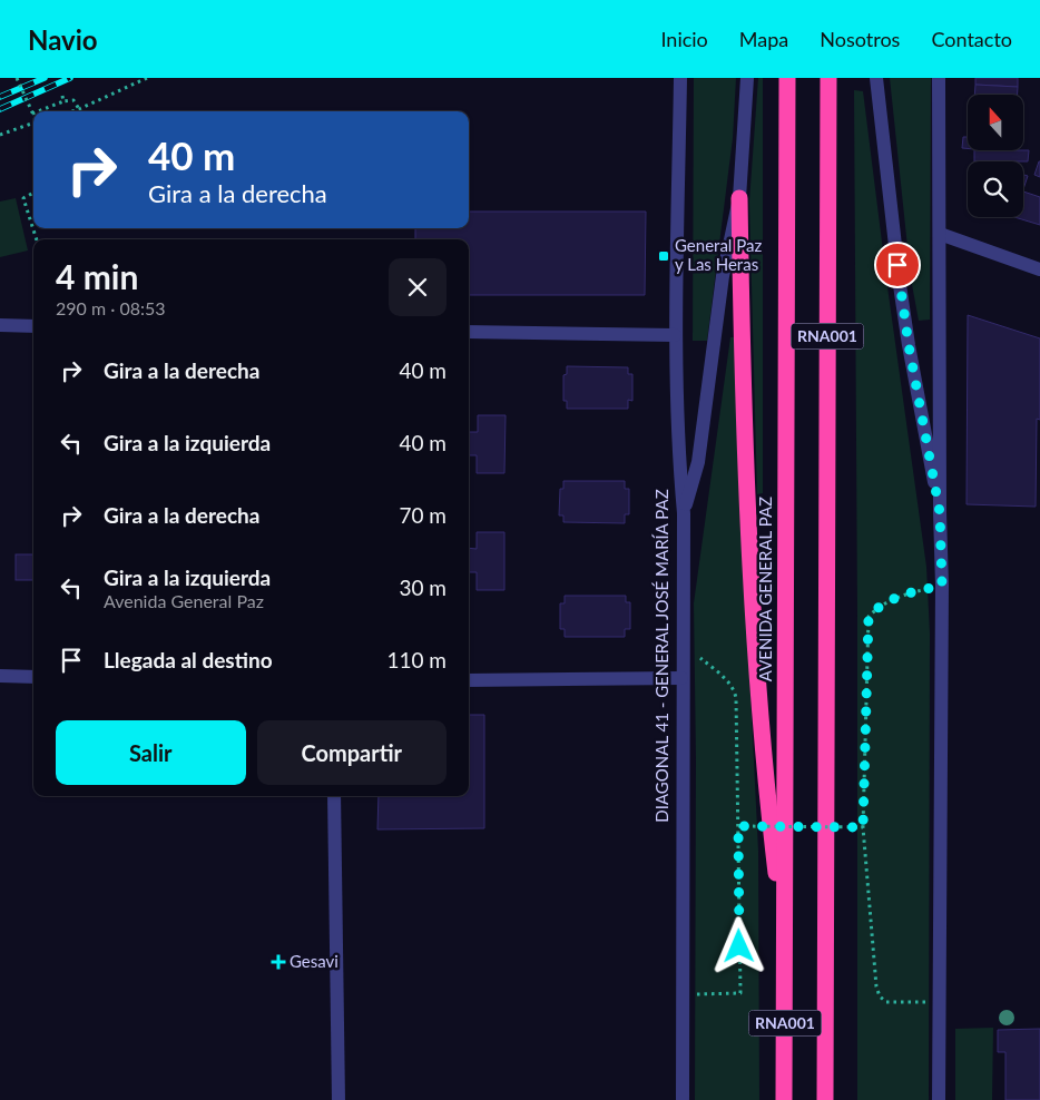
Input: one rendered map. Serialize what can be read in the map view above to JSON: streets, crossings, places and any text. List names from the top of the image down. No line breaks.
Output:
{"streets":{"highway":["RNA001","AVENIDA GENERAL PAZ"],"street":["DIAGONAL 41 - GENERAL JOSÉ MARÍA PAZ"]},"places":{"transit":["General Paz y Las Heras"],"health":["Gesavi"]},"north":"top","page":{"header":"Navio","nav":["Inicio","Mapa","Nosotros","Contacto"],"turn":["40 m","Gira a la derecha"],"heading":["4 min","290 m · 08:53"],"list":[{"name":"Gira a la derecha","value":"40 m"},{"name":"Gira a la izquierda","value":"40 m"},{"name":"Gira a la derecha","value":"70 m"},{"name":"Gira a la izquierda","note":"Avenida General Paz","value":"30 m"},{"name":"Llegada al destino","value":"110 m"}],"buttons":["Salir","Compartir"]}}
